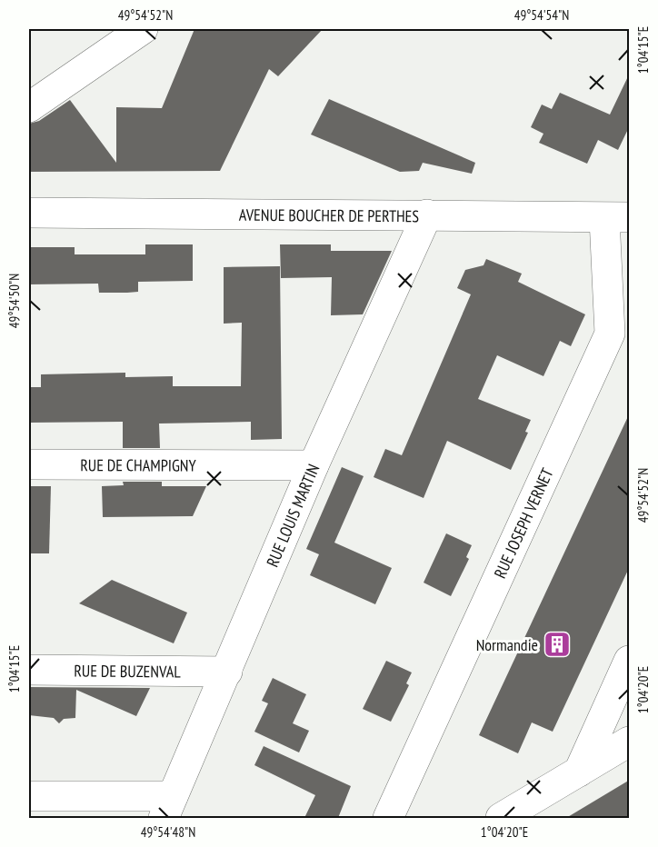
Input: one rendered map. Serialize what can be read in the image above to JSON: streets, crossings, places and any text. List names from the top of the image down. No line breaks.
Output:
{"streets":{"street":["AVENUE BOUCHER DE PERTHES","RUE DE CHAMPIGNY","RUE LOUIS MARTIN","RUE JOSEPH VERNET","RUE DE BUZENVAL"]},"crossings":[["AVENUE BOUCHER DE PERTHES","RUE LOUIS MARTIN"],["AVENUE BOUCHER DE PERTHES","RUE JOSEPH VERNET"],["RUE DE CHAMPIGNY","RUE LOUIS MARTIN"],["RUE LOUIS MARTIN","RUE DE BUZENVAL"]],"places":{"building":["Normandie"]},"coordinates":["49°54'52\"N","49°54'54\"N","1°04'15\"E","49°54'50\"N","1°04'20\"E","49°54'48\"N"]}
